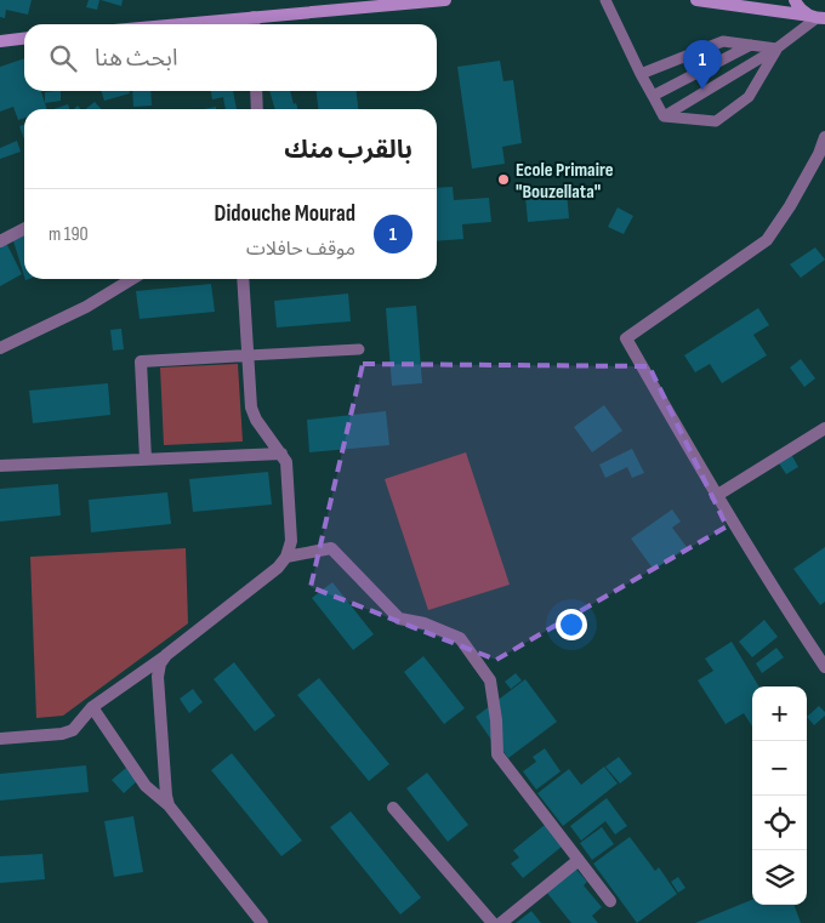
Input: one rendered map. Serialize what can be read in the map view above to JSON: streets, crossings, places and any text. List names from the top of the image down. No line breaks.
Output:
{"places":["Ecole Primaire \"Bouzellata\""],"page":{"search":"ابحث هنا","pins":"1","heading":"بالقرب منك","list":[{"mark":"1","name":"Didouche Mourad","note":"موقف حافلات","value":"190 m"}],"map_buttons":["+","−"]}}
